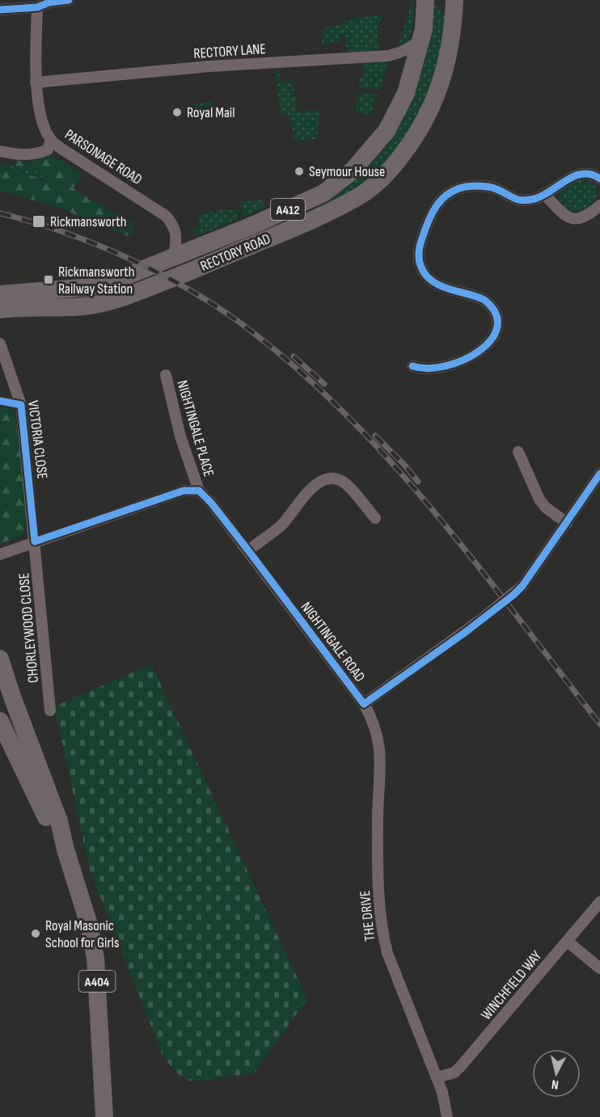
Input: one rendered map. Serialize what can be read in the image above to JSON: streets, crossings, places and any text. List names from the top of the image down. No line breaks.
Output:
{"streets":{"main road":["A412","RECTORY ROAD","A404"],"street":["RECTORY LANE","PARSONAGE ROAD","NIGHTINGALE PLACE","VICTORIA CLOSE","CHORLEYWOOD CLOSE","NIGHTINGALE ROAD","THE DRIVE","WINCHFIELD WAY"]},"crossings":[["RECTORY LANE","PARSONAGE ROAD"],["RECTORY LANE","RECTORY ROAD"],["PARSONAGE ROAD","RECTORY ROAD"],["NIGHTINGALE PLACE","NIGHTINGALE ROAD"],["VICTORIA CLOSE","CHORLEYWOOD CLOSE"],["NIGHTINGALE ROAD","THE DRIVE"],["THE DRIVE","WINCHFIELD WAY"]],"places":{"other":["Royal Mail","Seymour House","Royal Masonic School for Girls"],"transit":["Rickmansworth","Rickmansworth Railway Station"]},"north":"bottom"}
